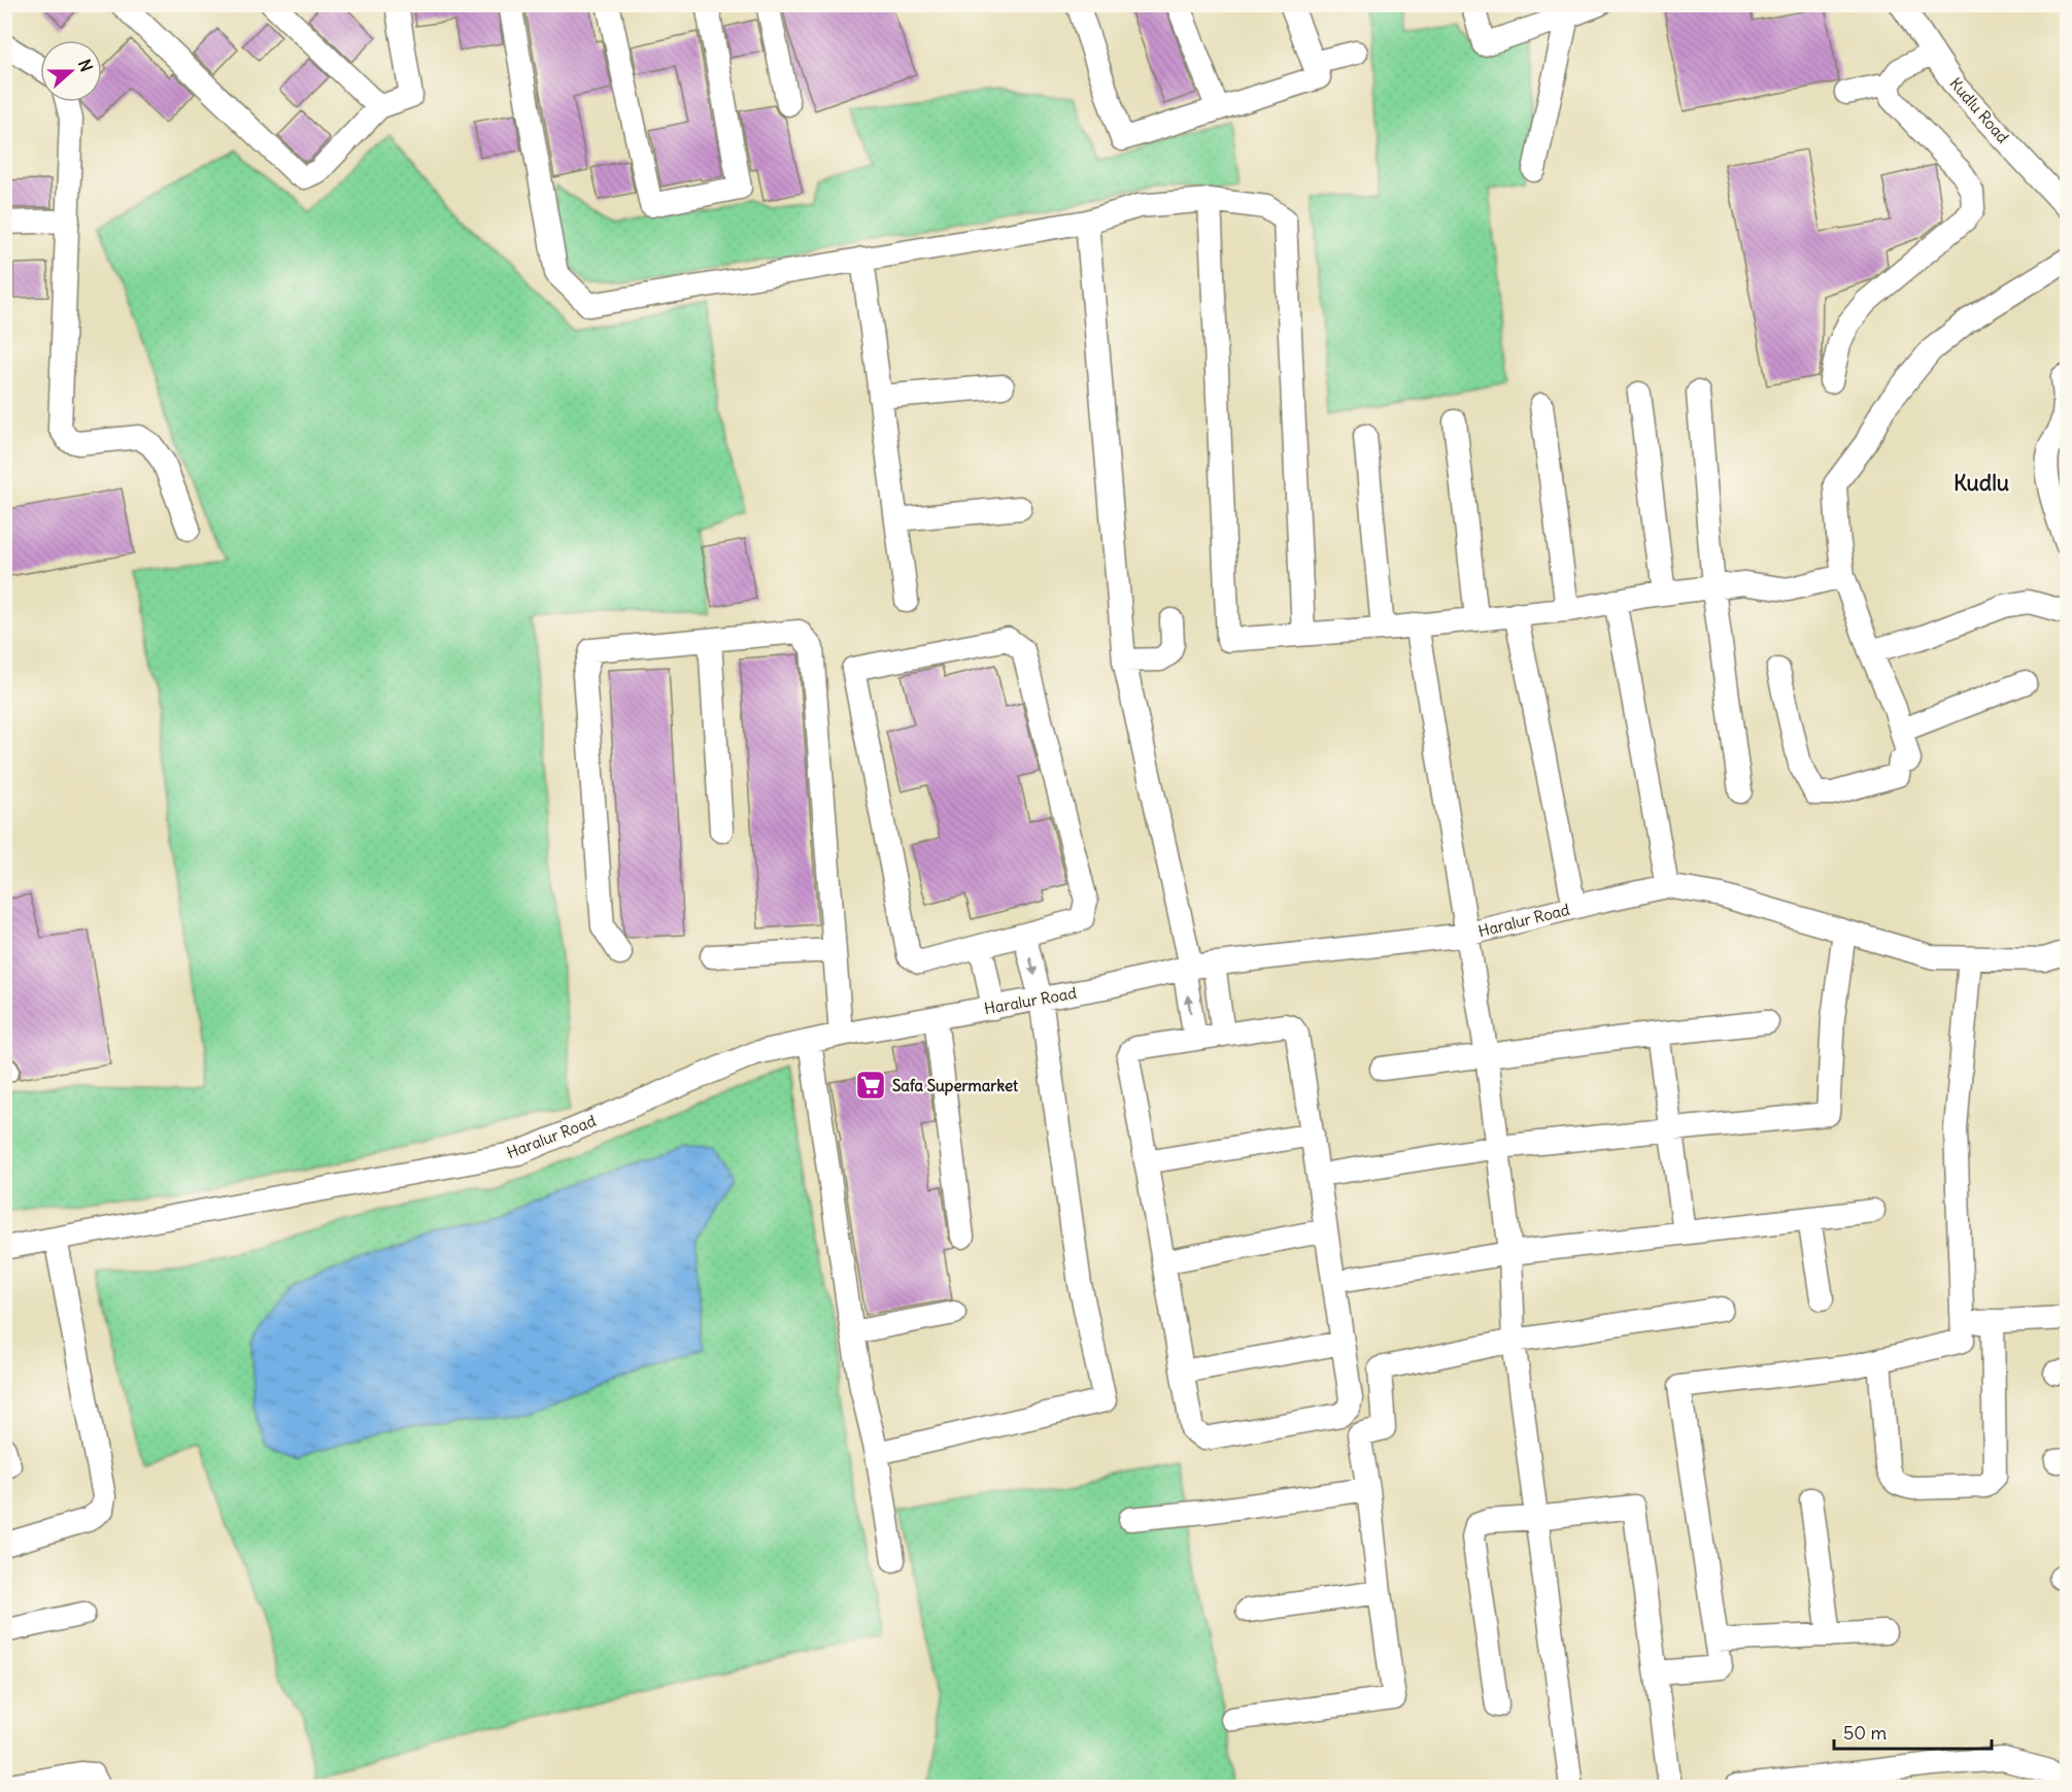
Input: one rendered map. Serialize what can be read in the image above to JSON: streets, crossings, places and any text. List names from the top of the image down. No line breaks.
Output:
{"streets":{"street":["Kudlu Road","Haralur Road"]},"districts":["Kudlu"],"places":{"supermarket":["Safa Supermarket"]},"scale_bar":"50 m","north":"right"}
